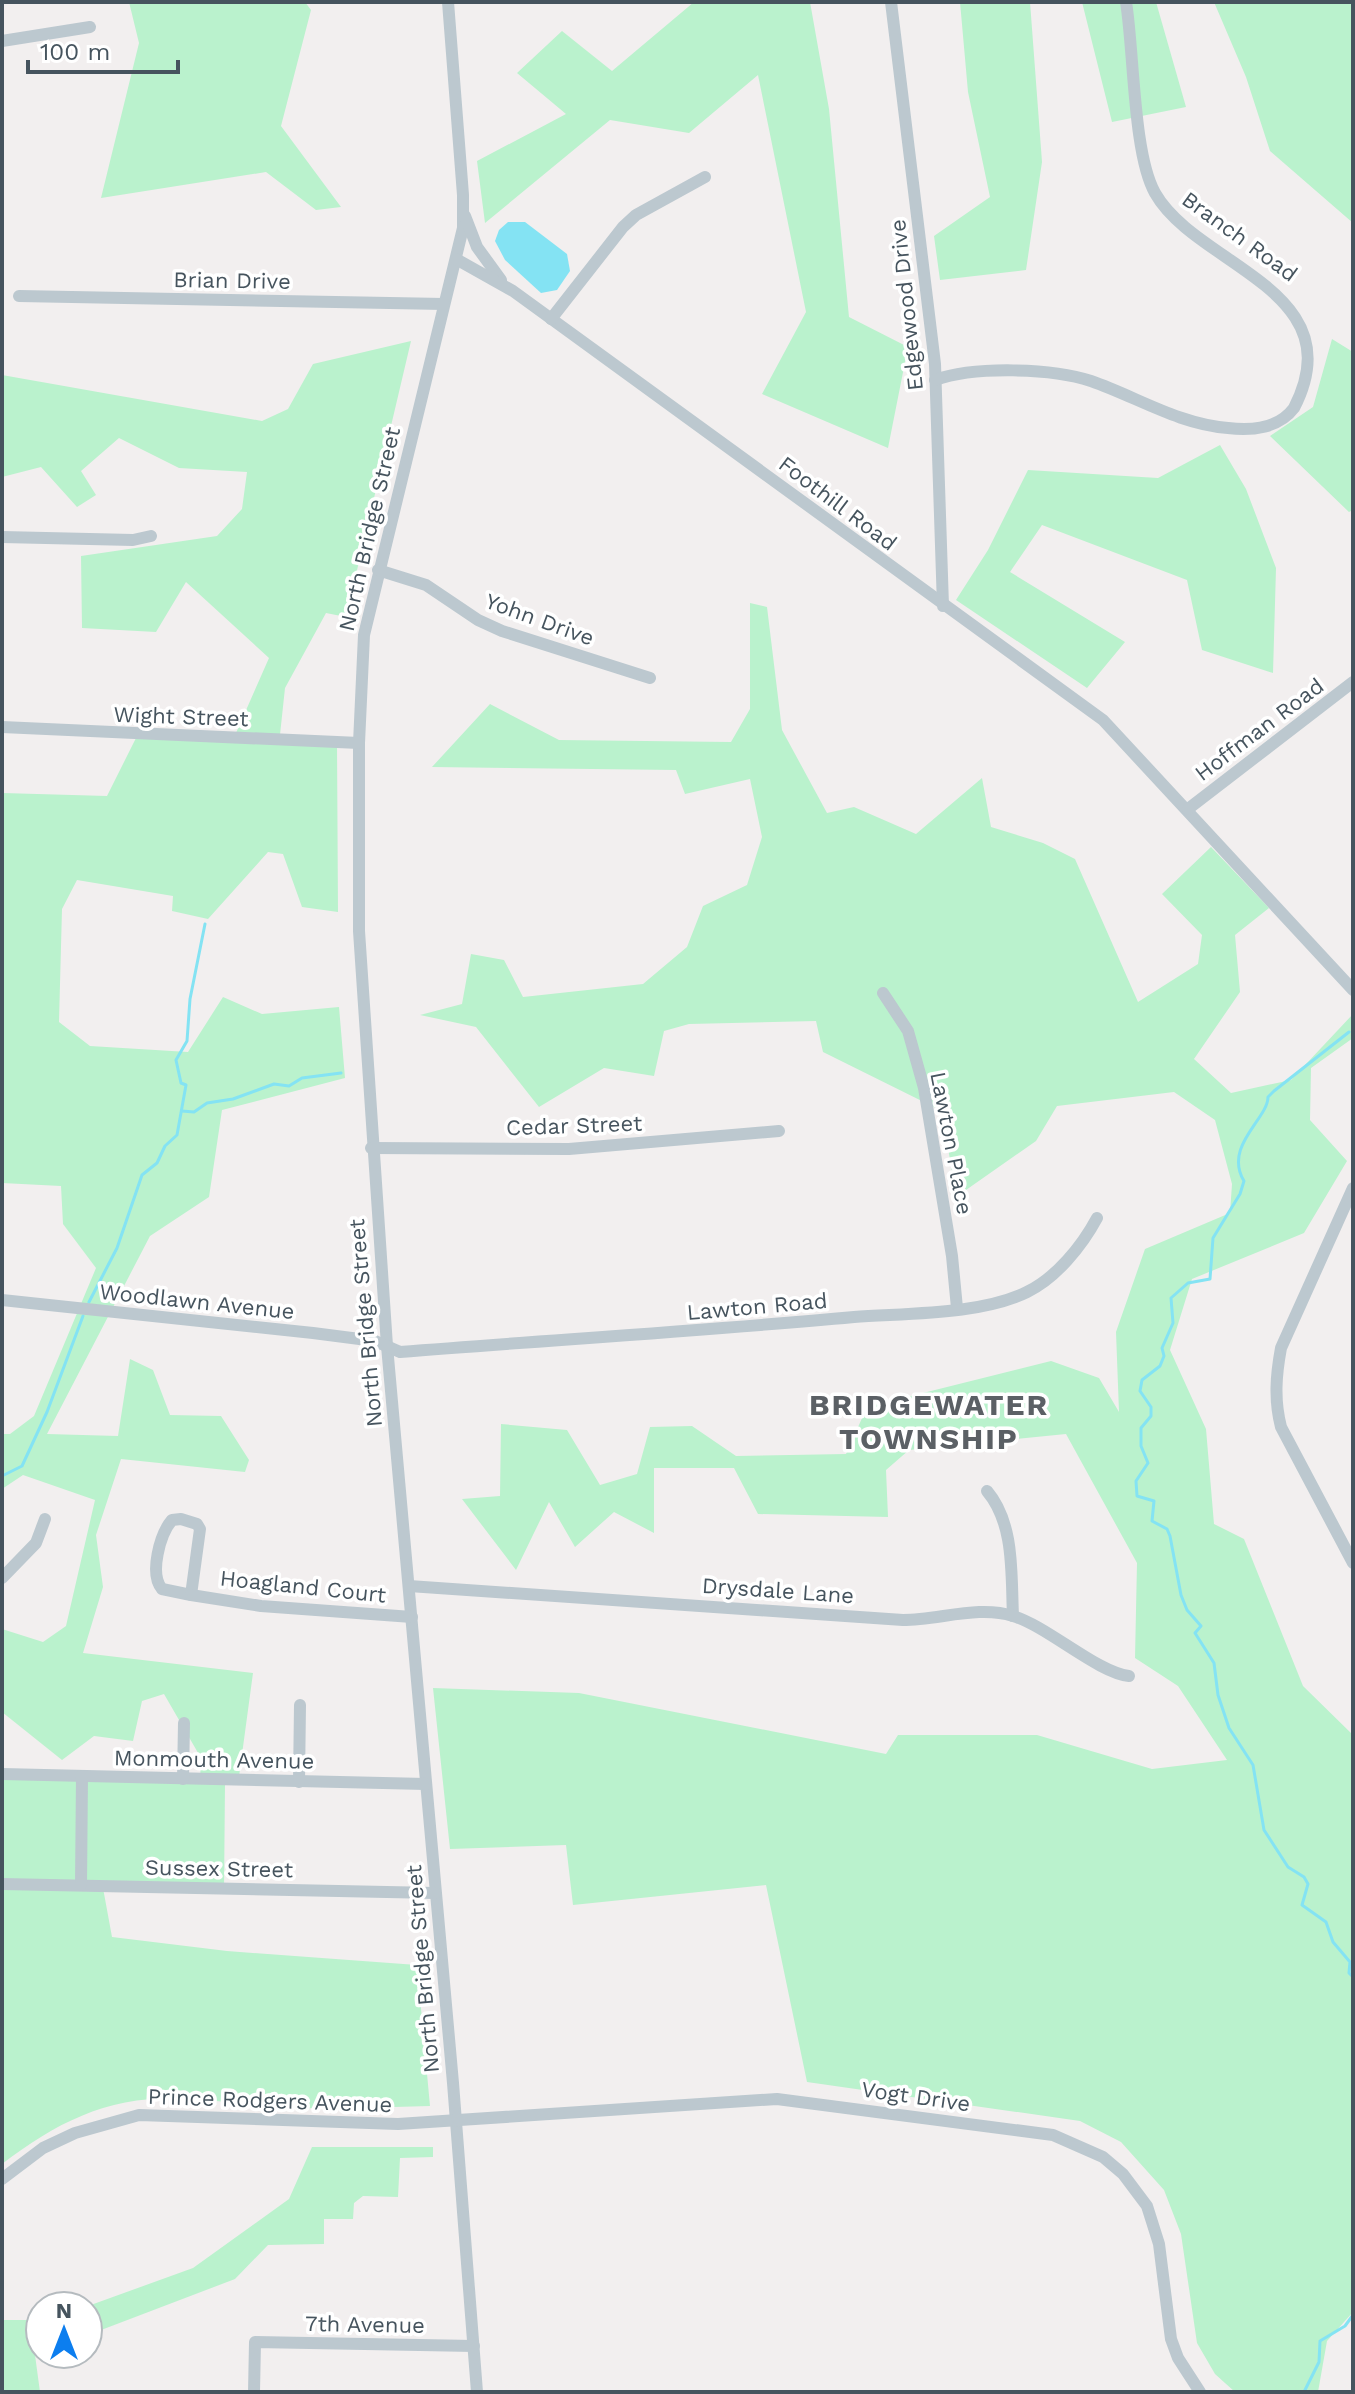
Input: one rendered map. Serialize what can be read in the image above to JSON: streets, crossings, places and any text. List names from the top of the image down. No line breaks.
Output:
{"streets":{"street":["Branch Road","Brian Drive","Edgewood Drive","Foothill Road","North Bridge Street","Yohn Drive","Wight Street","Hoffman Road","Cedar Street","Lawton Place","Woodlawn Avenue","Lawton Road","Hoagland Court","Drysdale Lane","Monmouth Avenue","Sussex Street","Vogt Drive","Prince Rodgers Avenue","7th Avenue"]},"crossings":[["Branch Road","Edgewood Drive"],["Brian Drive","North Bridge Street"],["Edgewood Drive","Foothill Road"],["Foothill Road","North Bridge Street"],["Foothill Road","Hoffman Road"],["North Bridge Street","Yohn Drive"],["North Bridge Street","Wight Street"],["North Bridge Street","Cedar Street"],["North Bridge Street","Woodlawn Avenue"],["North Bridge Street","Lawton Road"],["North Bridge Street","Hoagland Court"],["North Bridge Street","Drysdale Lane"],["North Bridge Street","Monmouth Avenue"],["North Bridge Street","Sussex Street"],["North Bridge Street","Vogt Drive"],["North Bridge Street","Prince Rodgers Avenue"],["North Bridge Street","7th Avenue"],["Lawton Place","Lawton Road"],["Woodlawn Avenue","Lawton Road"],["Vogt Drive","Prince Rodgers Avenue"]],"districts":["BRIDGEWATER TOWNSHIP"],"scale_bar":"100 m","north":"top"}
